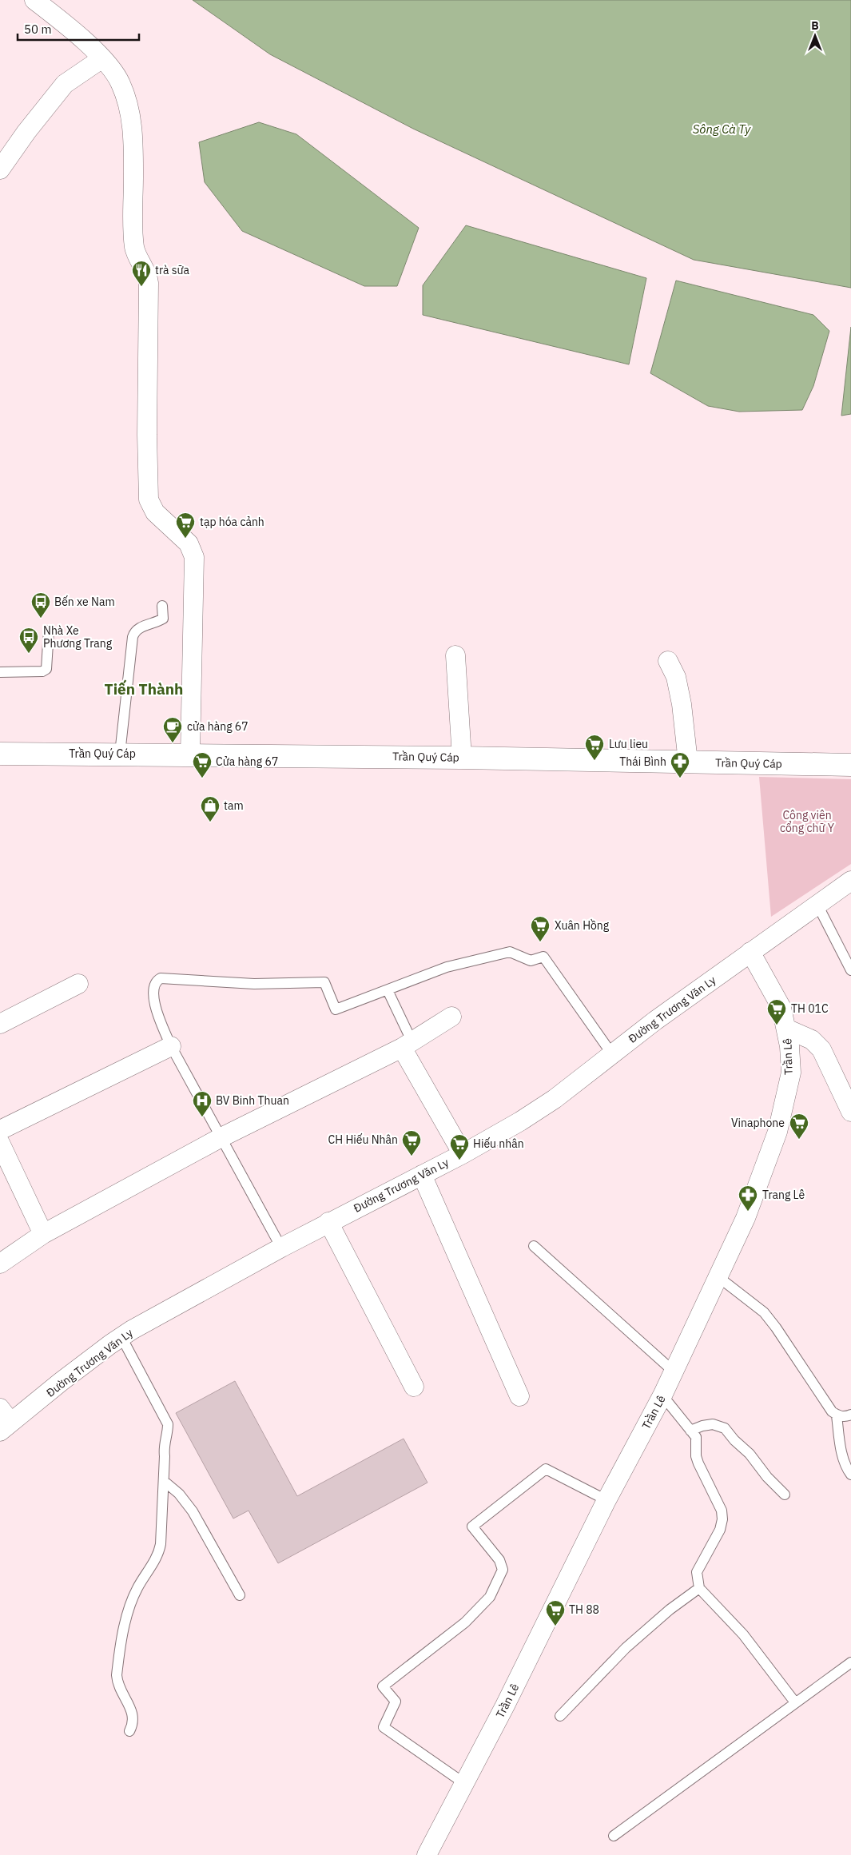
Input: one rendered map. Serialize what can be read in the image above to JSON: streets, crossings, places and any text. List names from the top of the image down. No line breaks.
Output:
{"streets":{"main road":["Trần Quý Cáp"],"street":["Đường Trương Văn Ly","Trần Lê"]},"crossings":[["Đường Trương Văn Ly","Trần Lê"]],"districts":["Tiến Thành"],"water":["Sông Cà Ty"],"parks":["Công viên cổng chữ Y"],"places":{"restaurant":["trà sữa"],"supermarket":["tạp hóa cảnh","Lưu lieu","Cửa hàng 67","Xuân Hồng","TH 01C","Vinaphone","CH Hiếu Nhân","Hiếu nhân","TH 88"],"bus stop":["Bến xe Nam","Nhà Xe Phương Trang"],"cafe":["cửa hàng 67"],"pharmacy":["Thái Bình","Trang Lê"],"shop":["tam"],"hospital":["BV Binh Thuan"]},"scale_bar":"50 m","north":"top"}
